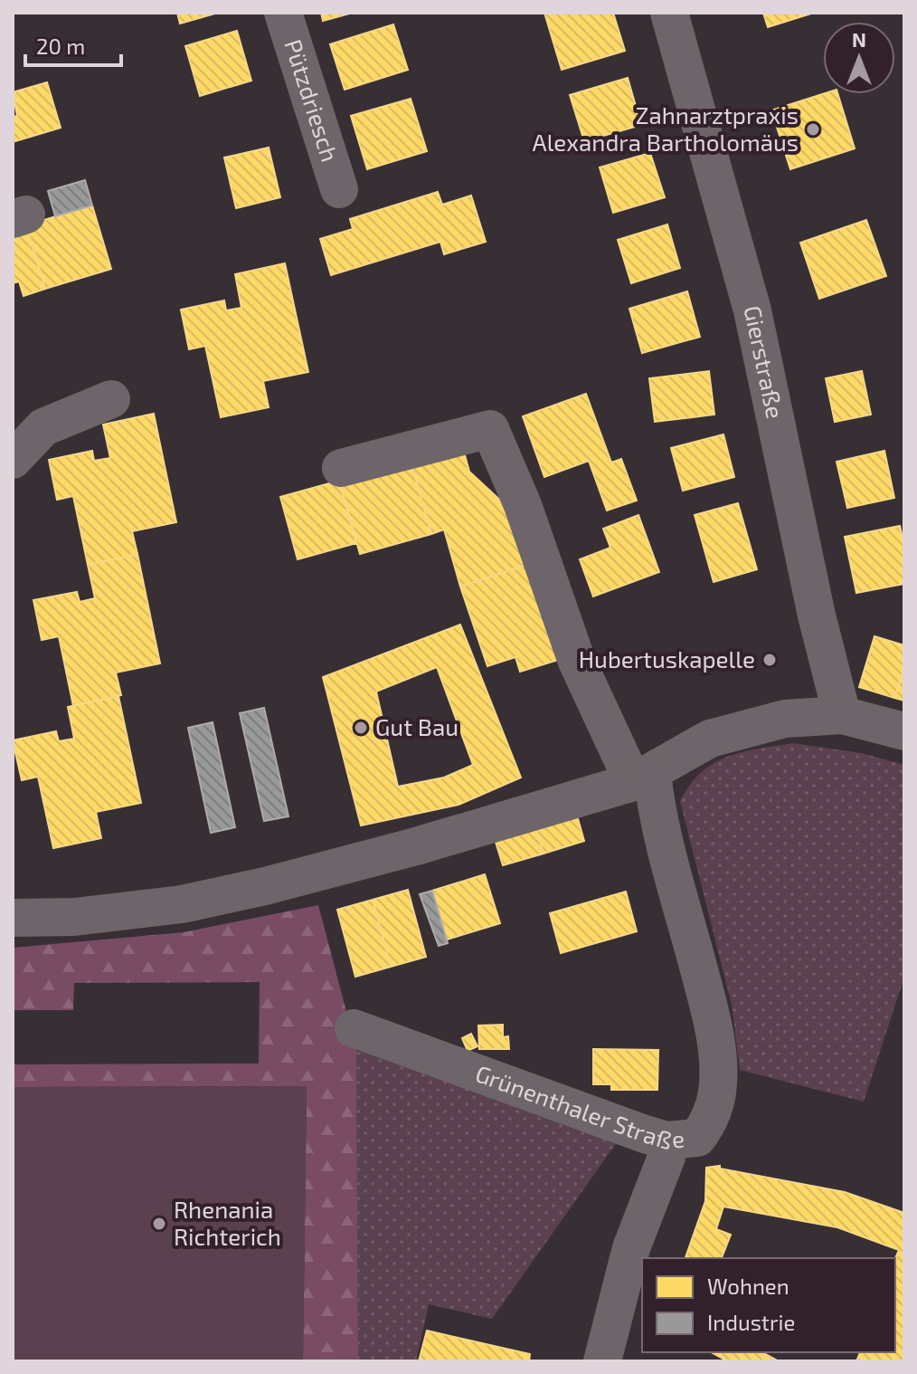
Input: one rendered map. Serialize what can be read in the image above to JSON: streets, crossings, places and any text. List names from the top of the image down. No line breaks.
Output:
{"streets":{"street":["Pützdriesch","Gierstraße","Grünenthaler Straße"]},"places":["Zahnarztpraxis Alexandra Bartholomäus","Hubertuskapelle","Gut Bau","Rhenania Richterich"],"legend":["Wohnen","Industrie"],"scale_bar":"20 m","north":"top"}
